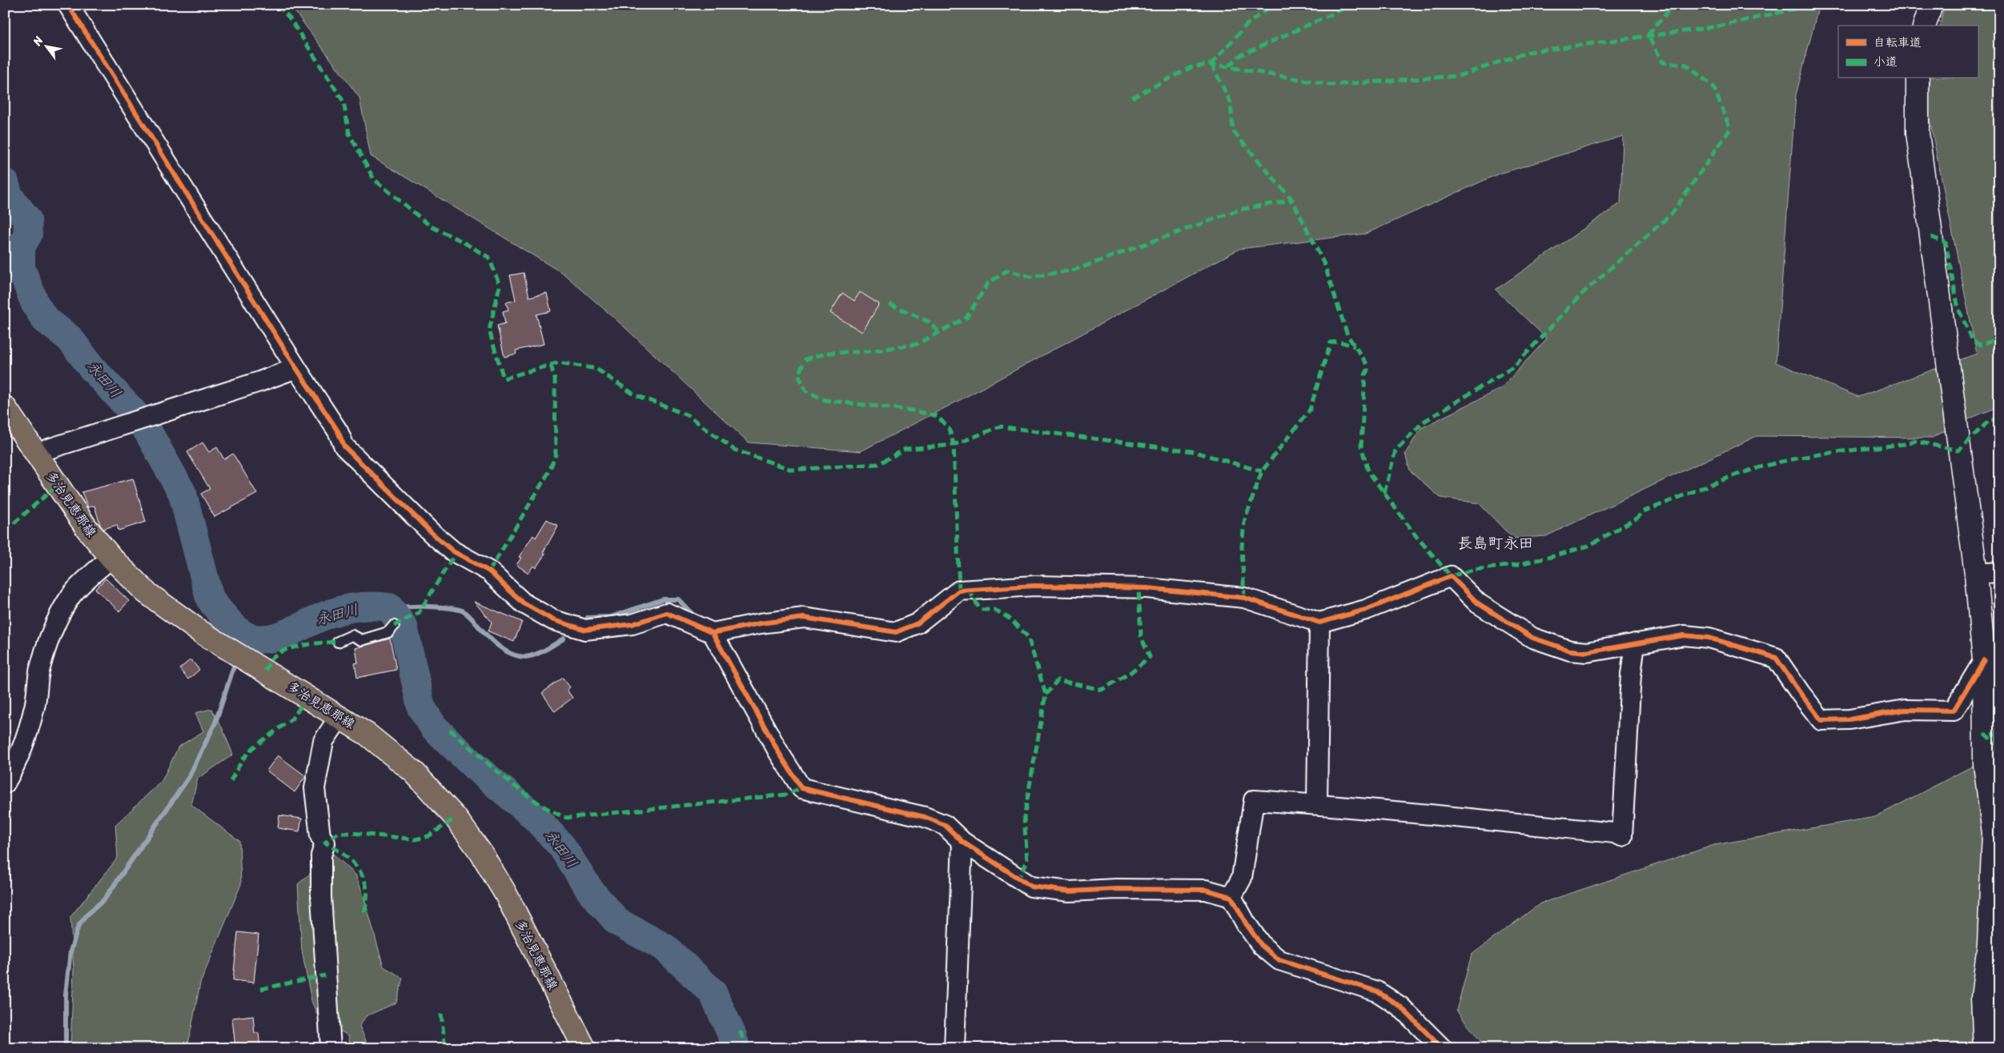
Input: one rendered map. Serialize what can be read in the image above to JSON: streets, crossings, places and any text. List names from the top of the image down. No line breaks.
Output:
{"streets":{"main road":["多治見恵那線"]},"districts":["長島町永田"],"water":["永田川"],"legend":["自転車道","小道"],"north":"top left"}
